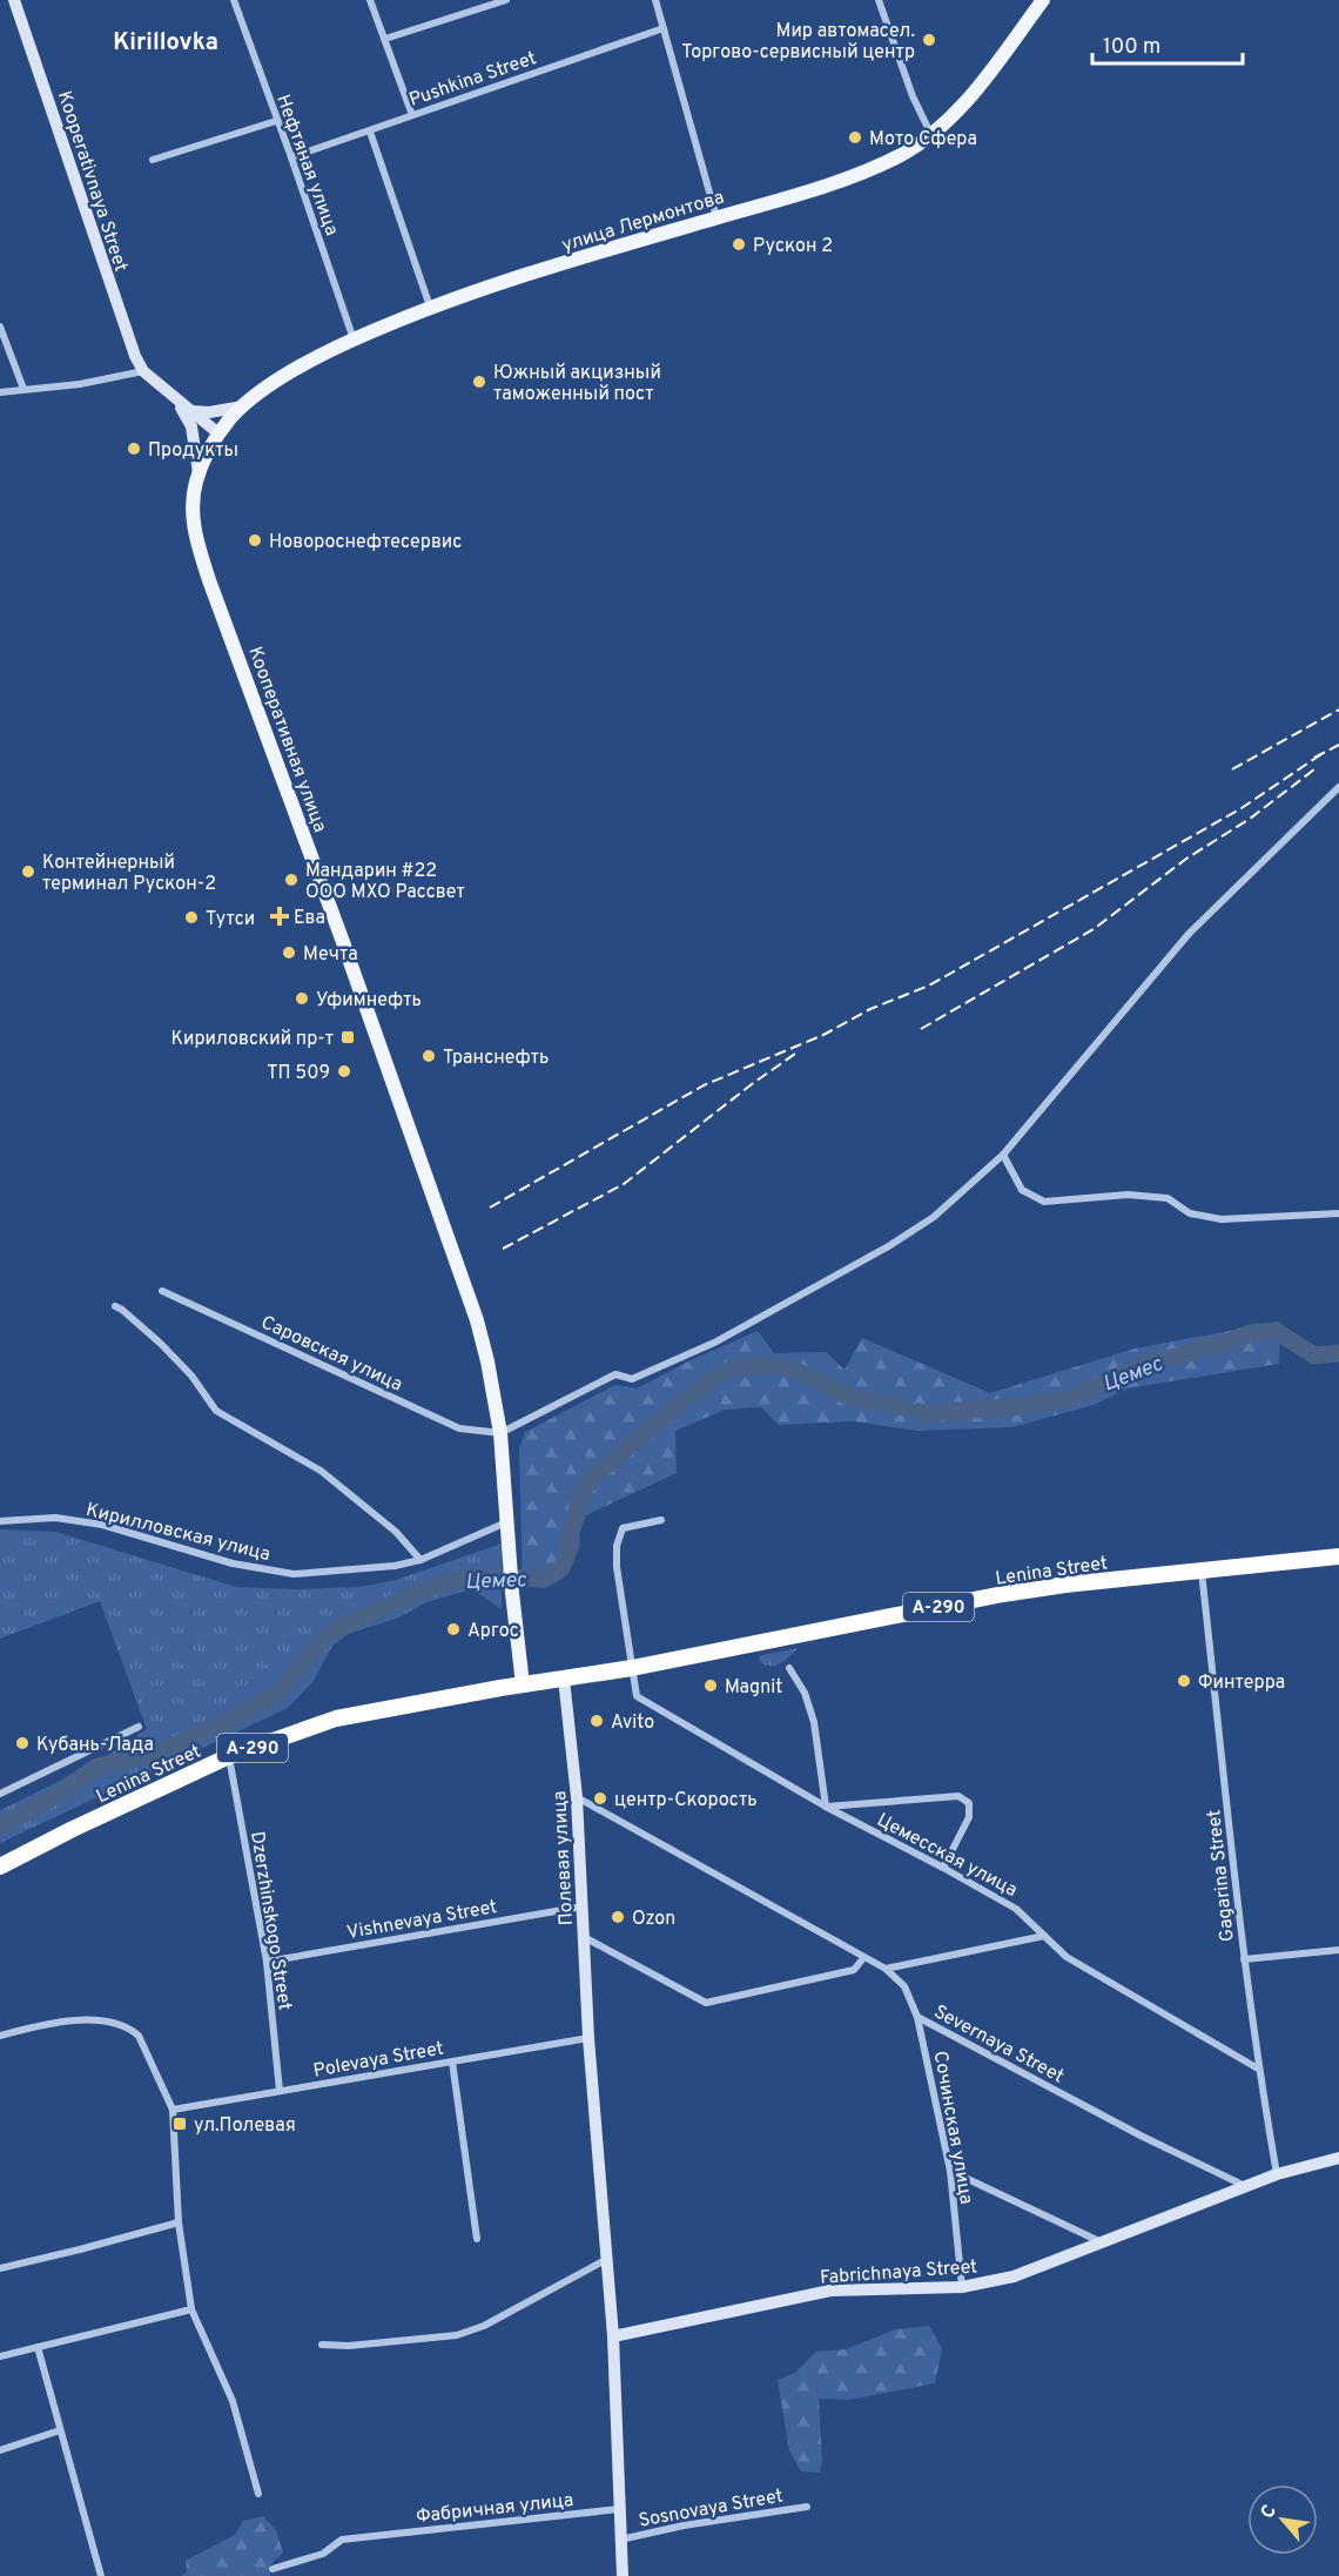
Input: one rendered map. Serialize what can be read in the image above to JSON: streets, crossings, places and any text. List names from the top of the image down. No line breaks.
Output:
{"streets":{"highway":["Lenina Street","А-290"],"main road":["улица Лермонтова","Кооперативная улица"],"street":["Pushkina Street","Нефтяная улица","Kooperativnaya Street","Саровская улица","Кирилловская улица","Цемесская улица","Полевая улица","Gagarina Street","Vishnevaya Street","Dzerzhinskogo Street","Severnaya Street","Polevaya Street","Сочинская улица","Fabrichnaya Street","Фабричная улица","Sosnovaya Street"]},"crossings":[["Pushkina Street","Нефтяная улица"],["Нефтяная улица","улица Лермонтова"],["улица Лермонтова","Кооперативная улица"],["Кооперативная улица","Саровская улица"],["Кооперативная улица","Кирилловская улица"],["Кооперативная улица","Lenina Street"],["Lenina Street","Цемесская улица"],["Lenina Street","Полевая улица"],["Lenina Street","Gagarina Street"],["Lenina Street","Dzerzhinskogo Street"],["Цемесская улица","Gagarina Street"],["Полевая улица","Vishnevaya Street"],["Полевая улица","Severnaya Street"],["Полевая улица","Polevaya Street"],["Полевая улица","Fabrichnaya Street"],["Полевая улица","Фабричная улица"],["Полевая улица","Sosnovaya Street"],["Gagarina Street","Fabrichnaya Street"],["Vishnevaya Street","Dzerzhinskogo Street"],["Dzerzhinskogo Street","Polevaya Street"],["Severnaya Street","Сочинская улица"],["Severnaya Street","Fabrichnaya Street"],["Сочинская улица","Fabrichnaya Street"]],"districts":["Kirillovka"],"water":["Цемес"],"places":{"other":["Мир автомасел. Торгово-сервисный центр","Мото Сфера","Рускон 2","Южный акцизный таможенный пост","Продукты","Новороснефтесервис","Контейнерный терминал Рускон-2","Мандарин #22 ООО МХО Рассвет","Тутси","Мечта","Уфимнефть","Транснефть","ТП 509","Аргос","Финтерра","Magnit","Avito","Кубань-Лада","центр-Скорость","Ozon"],"health":["Ева"],"transit":["Кириловский пр-т","ул.Полевая"]},"scale_bar":"100 m","north":"top left"}
